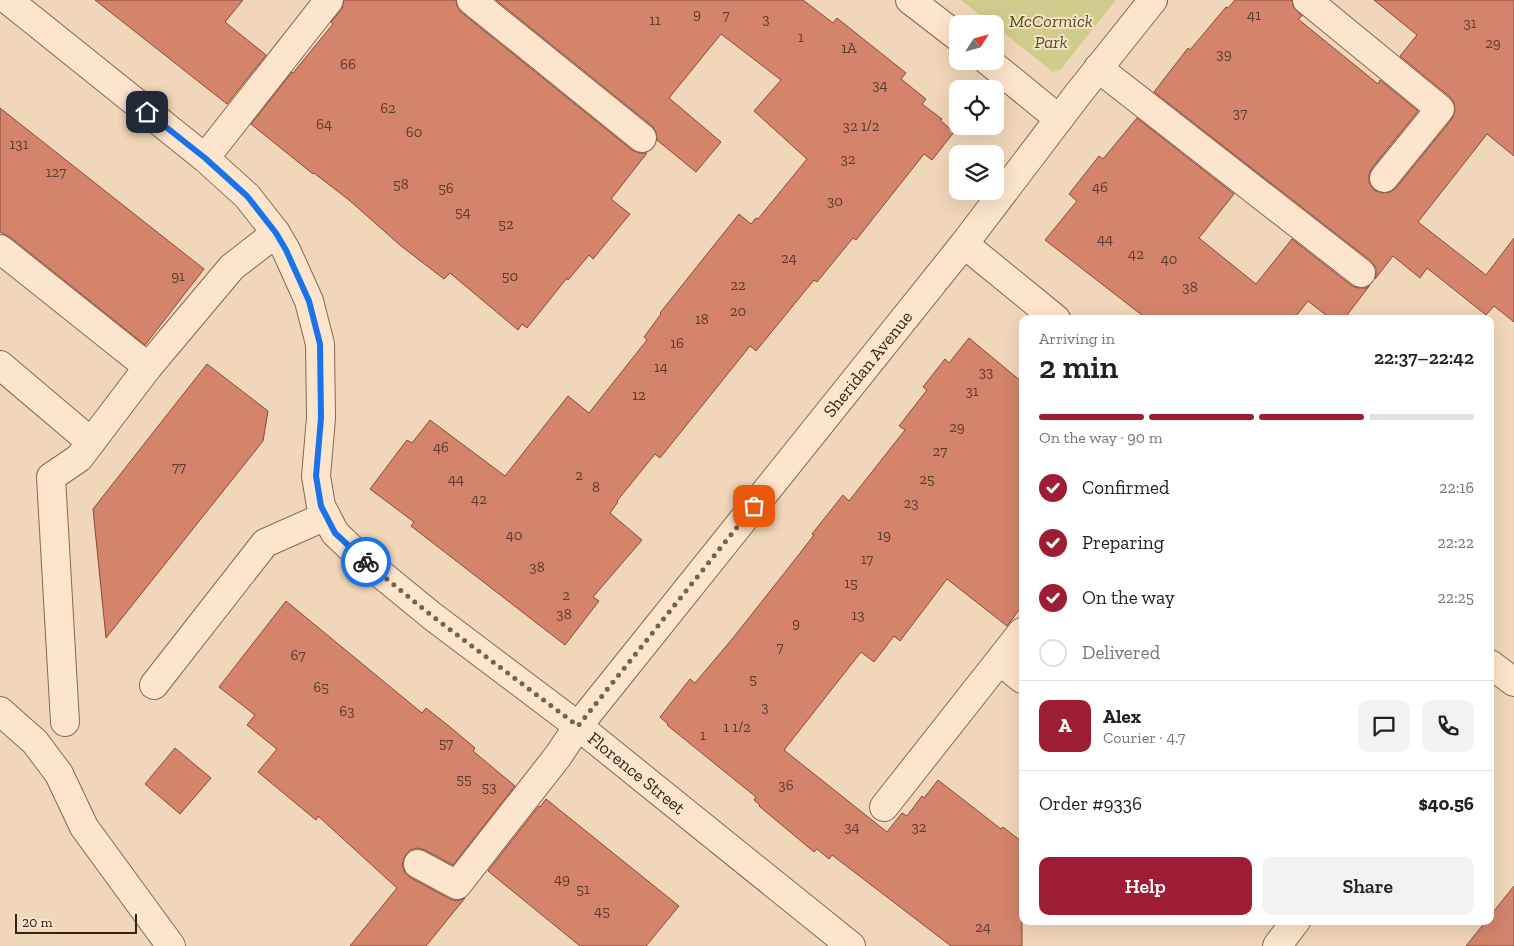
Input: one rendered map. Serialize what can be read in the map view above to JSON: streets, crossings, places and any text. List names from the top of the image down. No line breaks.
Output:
{"streets":{"street":["Sheridan Avenue","Florence Street"]},"crossings":[["Sheridan Avenue","Florence Street"]],"parks":["McCormick Park"],"house_numbers":["9","7","41","3","11","31","1","29","1A","39","66","34","62","37","64","32 1/2","60","131","32","127","58","46","56","30","54","52","44","42","24","40","91","50","22","38","20","18","16","14","33","31","12","29","46","27","77","2","44","25","8","42","23","40","19","17","38","15","2","38","13","9","7","67","5","65","3","63","1 1/2","1","57","55","36","53","34","32","49","51","45","24"],"scale_bar":"20 m","north":"top right","page":{"heading":["2 min","Arriving in","22:37–22:42"],"panel":["Alex","Courier · 4.7","Order #9336","$40.56"],"bar":"On the way · 90 m","list":[["Confirmed","22:16"],["Preparing","22:22"],["On the way","22:25"],"Delivered"],"round":"A","buttons":["Help","Share"],"scale":"20 m"}}
